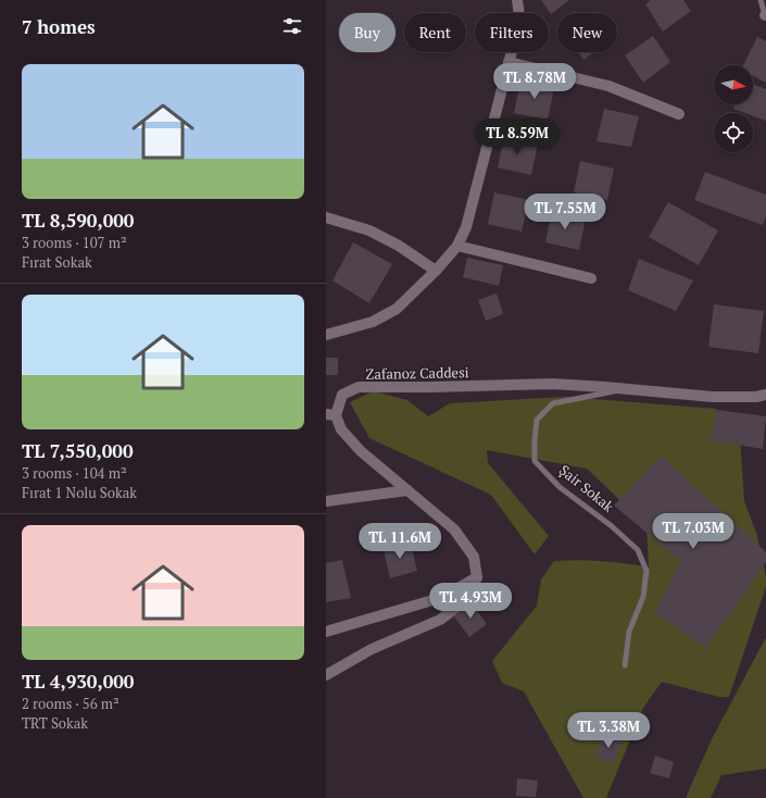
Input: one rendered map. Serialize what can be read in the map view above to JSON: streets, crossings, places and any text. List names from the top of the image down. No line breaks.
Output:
{"streets":{"street":["Zafanoz Caddesi"],"lane":["Şair Sokak"]},"crossings":[["Zafanoz Caddesi","Şair Sokak"]],"north":"right","page":{"heading":"7 homes","chip":["Buy","Rent","Filters","New"],"list":[{"name":"TL 8,590,000","note":"3 rooms · 107 m² · Fırat Sokak"},{"name":"TL 7,550,000","note":"3 rooms · 104 m² · Fırat 1 Nolu Sokak"},{"name":"TL 4,930,000","note":"2 rooms · 56 m² · TRT Sokak"}],"price":["TL 8.78M","TL 8.59M","TL 7.55M","TL 7.03M","TL 11.6M","TL 4.93M","TL 3.38M"]}}
